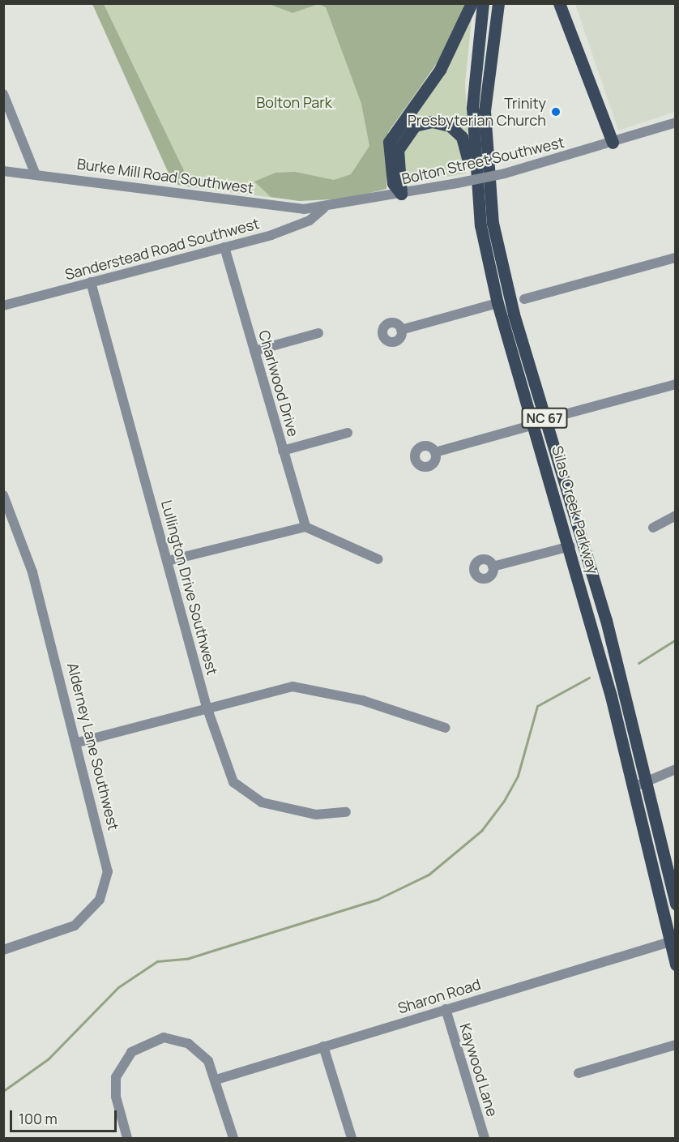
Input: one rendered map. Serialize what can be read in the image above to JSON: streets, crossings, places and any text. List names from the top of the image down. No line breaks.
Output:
{"streets":{"main road":["NC 67","Silas Creek Parkway"],"street":["Bolton Street Southwest","Burke Mill Road Southwest","Sanderstead Road Southwest","Charlwood Drive","Lullington Drive Southwest","Alderney Lane Southwest","Sharon Road","Kaywood Lane"]},"crossings":[["Bolton Street Southwest","Burke Mill Road Southwest"],["Bolton Street Southwest","Sanderstead Road Southwest"],["Burke Mill Road Southwest","Sanderstead Road Southwest"],["Sanderstead Road Southwest","Charlwood Drive"],["Sanderstead Road Southwest","Lullington Drive Southwest"],["Silas Creek Parkway","Sharon Road"],["Sharon Road","Kaywood Lane"]],"parks":["Bolton Park"],"places":["Trinity Presbyterian Church"],"scale_bar":"100 m"}
